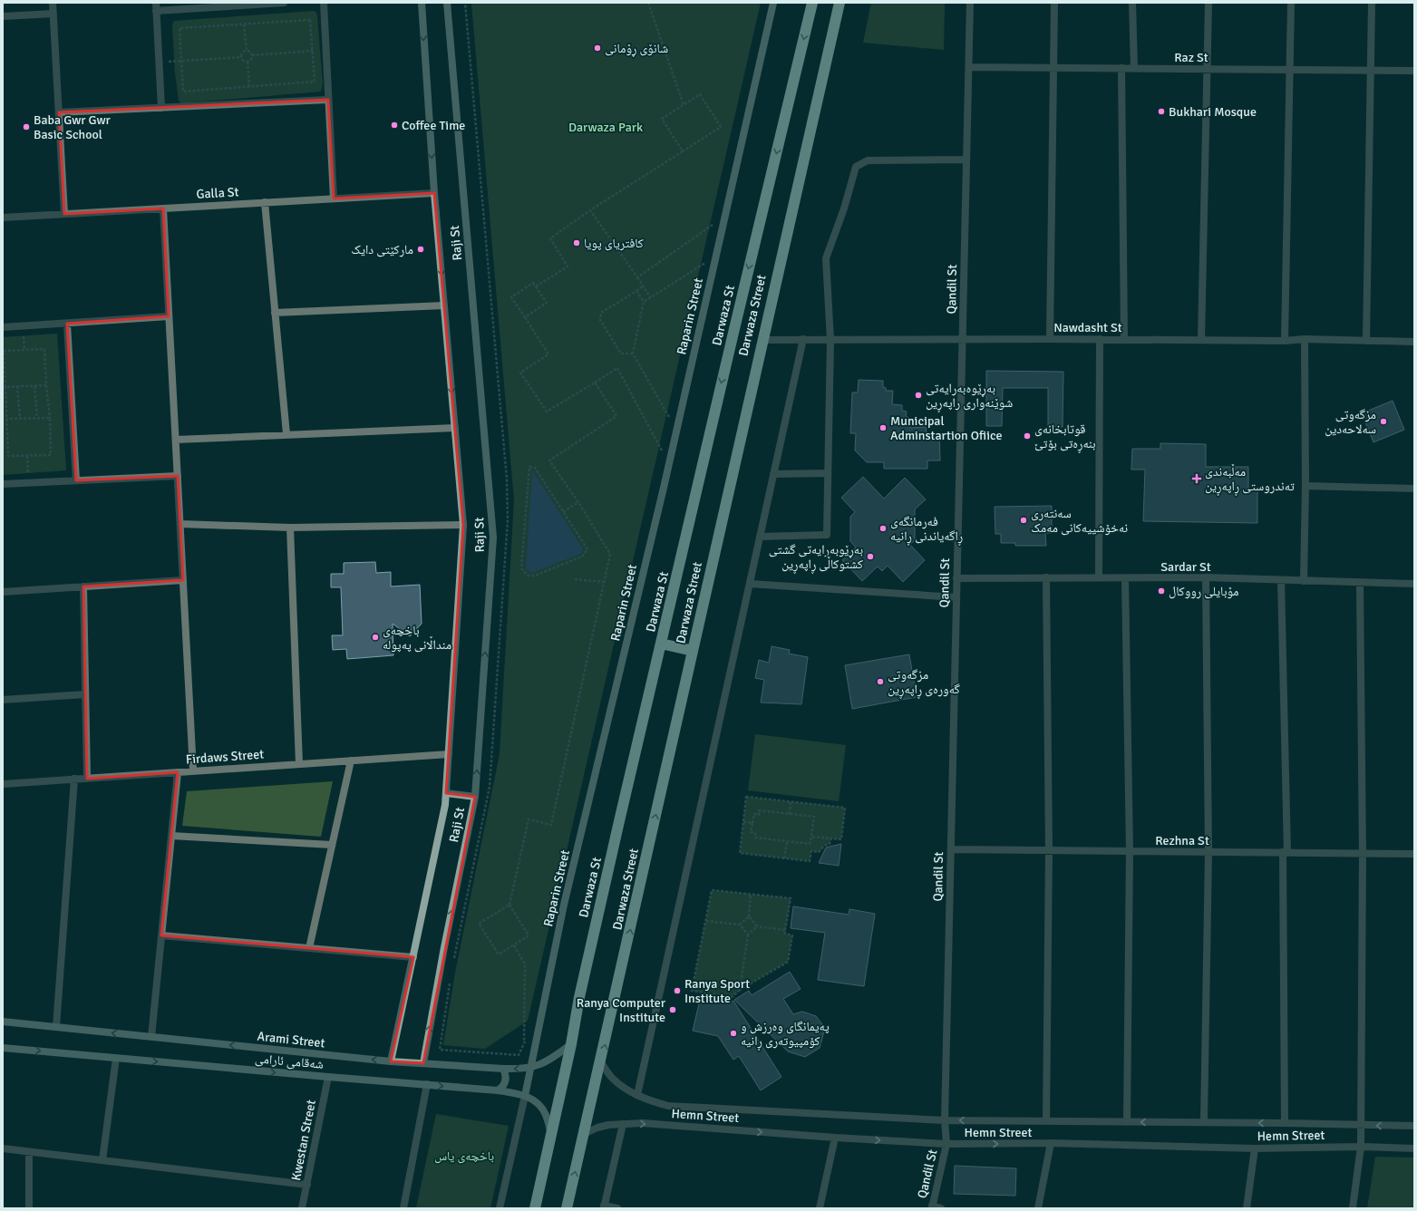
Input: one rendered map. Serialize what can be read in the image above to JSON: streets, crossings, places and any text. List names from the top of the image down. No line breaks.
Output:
{"streets":{"highway":["Darwaza St","Darwaza Street"],"street":["Raz St","Galla St","Raji St","Qandil St","Raparin Street","Nawdasht St","Sardar St","Firdaws Street","Rezhna St","Arami Street","شەقامی ئارامی","Hemn Street","Kwestan Street"]},"crossings":[["Raz St","Qandil St"],["Galla St","Raji St"],["Raji St","Firdaws Street"],["Raji St","Arami Street"],["Qandil St","Nawdasht St"],["Qandil St","Sardar St"],["Qandil St","Rezhna St"],["Qandil St","Hemn Street"],["Darwaza St","Arami Street"],["Darwaza St","شەقامی ئارامی"],["Darwaza Street","Nawdasht St"],["Darwaza Street","Hemn Street"],["Raparin Street","Arami Street"],["Raparin Street","شەقامی ئارامی"],["شەقامی ئارامی","Kwestan Street"]],"one_way":["Darwaza St","Darwaza Street","Arami Street","شەقامی ئارامی"],"parks":["Darwaza Park","باخچەی یاس"],"places":{"other":["شانۆی ڕۆمانی","Bukhari Mosque","Coffee Time","Baba Gwr Gwr Basic School","کافتریای پویا","مارکێتی دایک","بەڕێوەبەرایەتی شوێنەواری راپەڕین","مزگەوتی سەلاحەدین","Municipal Adminstartion Ofiice","قوتابخانەی بنەڕەتی بۆتێ","سەنتەری نەخۆشییەکانی مەمک","فەرمانگەی ڕاگەیاندنی ڕانیە","بەڕێوبەرایەتی گشتی کشتوکاڵی ڕاپەڕین","مۆبایلی رووکال","باخچەی منداڵانی پەپولە","مزگەوتی گەورەی ڕاپەڕین","Ranya Sport Institute","Ranya Computer Institute","پەیمانگای وەرزش و کۆمپیوتەری ڕانیە"],"health":["مەڵبەندی تەندروستی ڕاپەڕین"]}}
